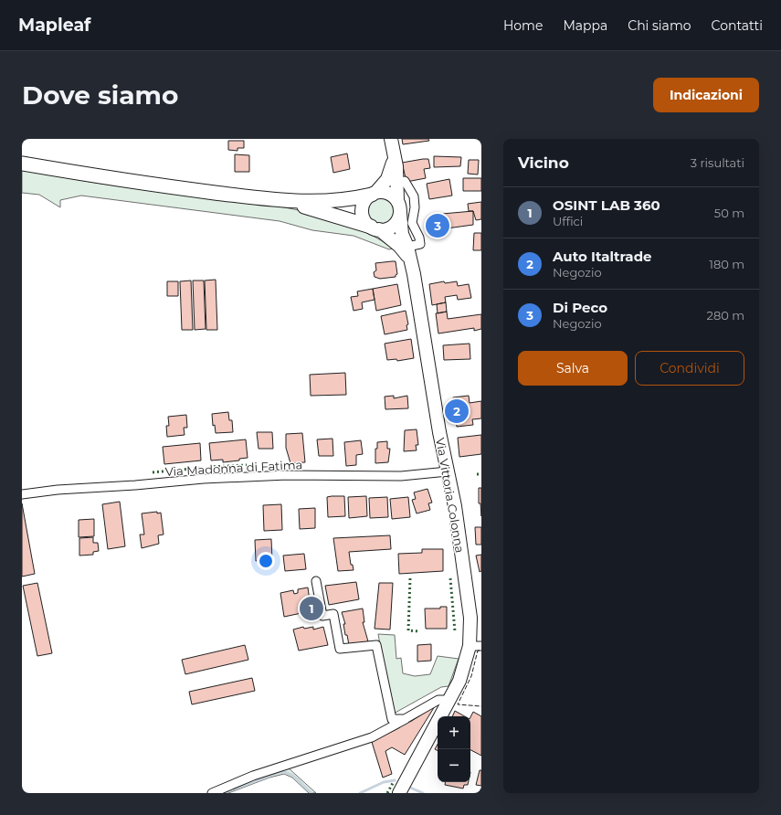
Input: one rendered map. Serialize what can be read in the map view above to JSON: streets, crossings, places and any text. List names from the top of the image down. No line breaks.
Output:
{"streets":{"main road":["Via Vittoria Colonna"],"street":["Via Madonna di Fatima"]},"crossings":[["Via Madonna di Fatima","Via Vittoria Colonna"]],"page":{"header":"Mapleaf","nav":["Home","Mappa","Chi siamo","Contatti"],"buttons":["Indicazioni",["Salva","Condividi"]],"title":"Dove siamo","heading":["Vicino","3 risultati"],"list":[{"mark":"1","name":"OSINT LAB 360","note":"Uffici","value":"50 m"},{"mark":"2","name":"Auto Italtrade","note":"Negozio","value":"180 m"},{"mark":"3","name":"Di Peco","note":"Negozio","value":"280 m"}],"pins":["3","2","1"],"map_buttons":["+","−"]}}
